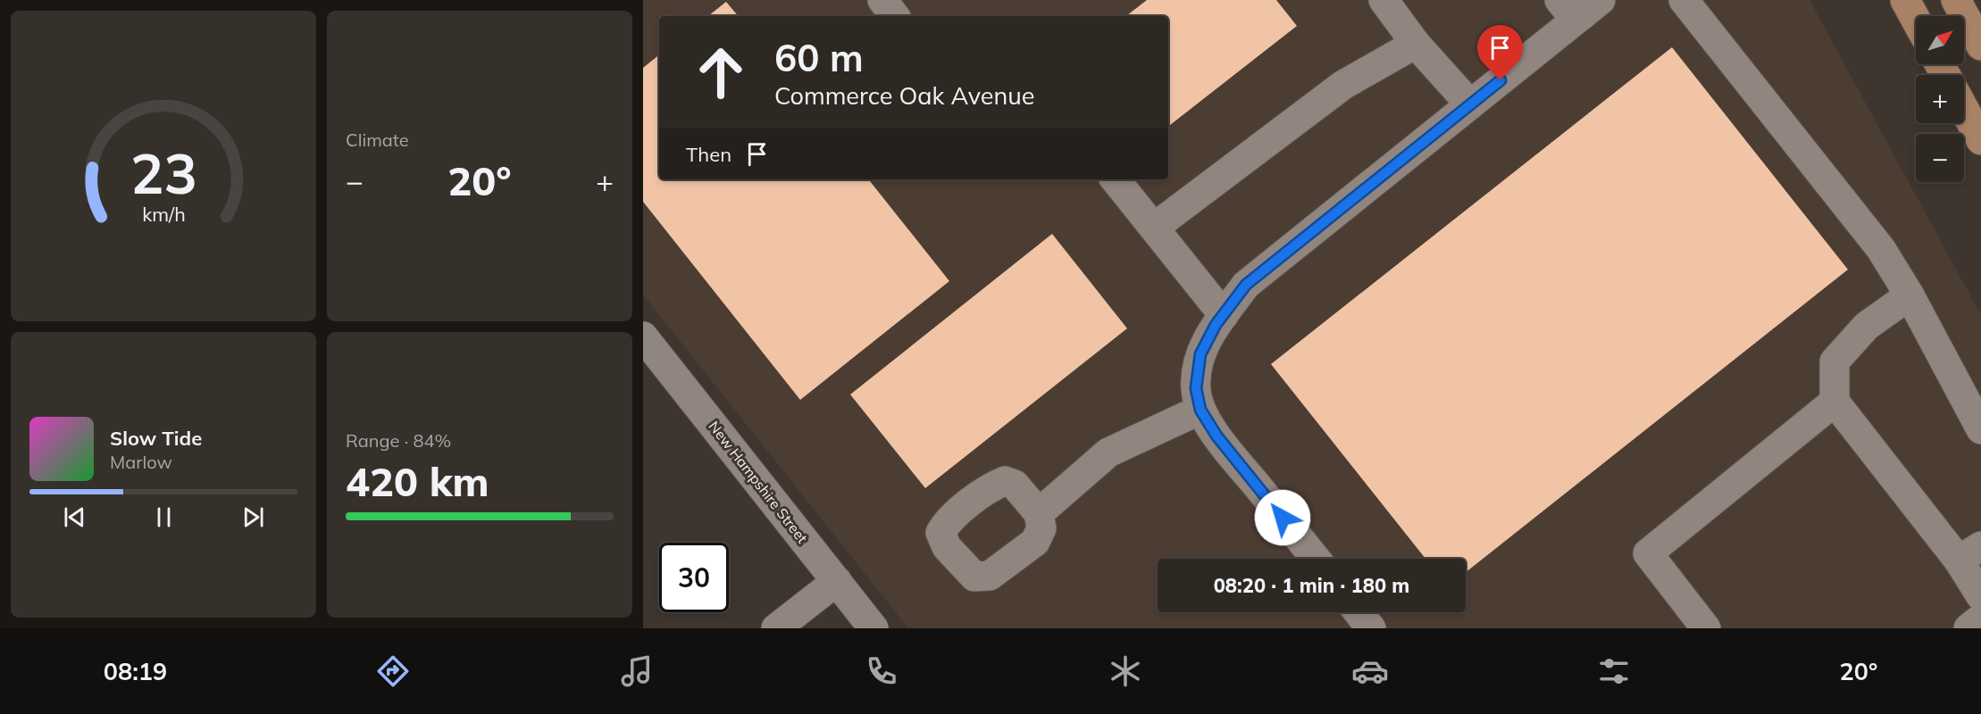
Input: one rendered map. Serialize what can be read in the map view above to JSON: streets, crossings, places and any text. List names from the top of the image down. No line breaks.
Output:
{"streets":{"street":["New Hampshire Street"]},"north":"top right","page":{"tile":["Climate",["Range · 84%","420 km"]],"map_buttons":["+","−"],"turn":["60 m","Commerce Oak Avenue"],"then":"Then","heat":["−","20°","+"],"song":["Slow Tide","Marlow"],"limit":"30","trip":"08:20 · 1 min · 180 m","tabs":["08:19","20°"],"gauge":["23","km/h"]}}
